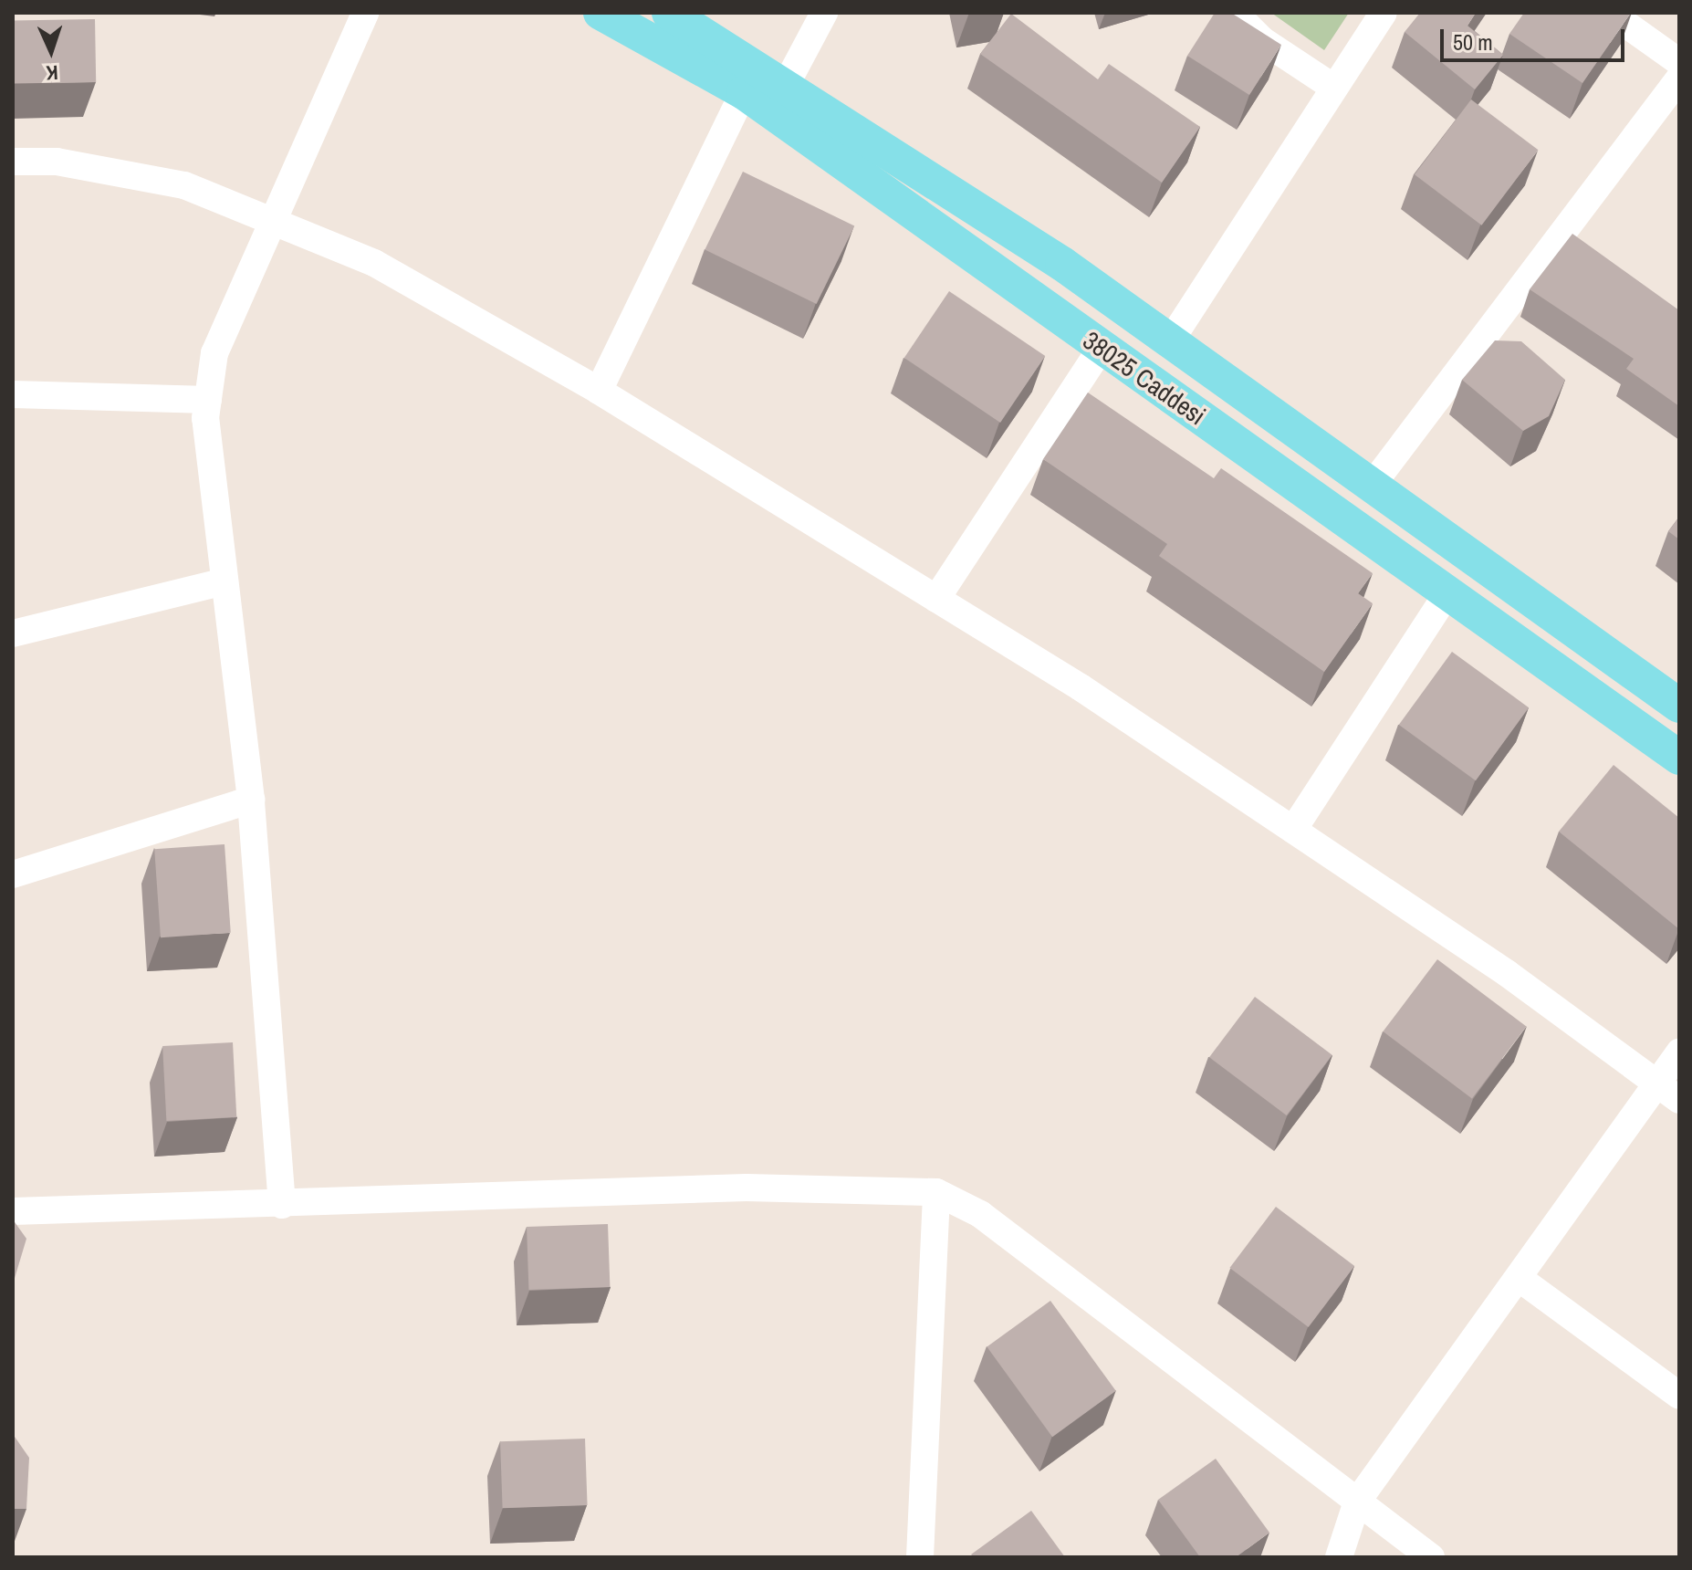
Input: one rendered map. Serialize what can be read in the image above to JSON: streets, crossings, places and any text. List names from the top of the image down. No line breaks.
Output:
{"streets":{"main road":["38025 Caddesi"]},"scale_bar":"50 m","north":"bottom"}
